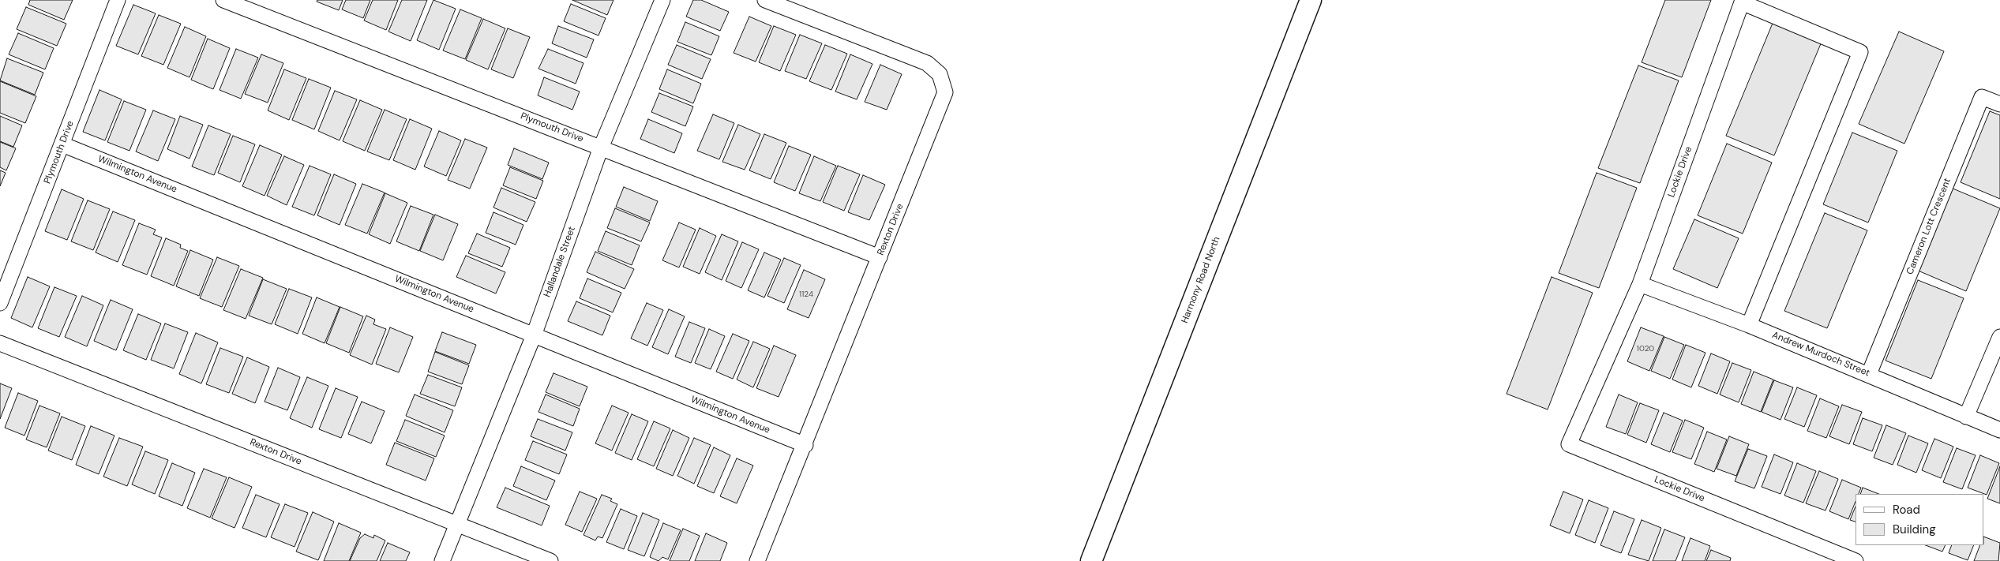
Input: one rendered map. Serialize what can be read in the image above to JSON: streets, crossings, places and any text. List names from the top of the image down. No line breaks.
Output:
{"streets":{"main road":["Harmony Road North"],"street":["Plymouth Drive","Lockie Drive","Wilmington Avenue","Cameron Lott Crescent","Rexton Drive","Hallandale Street","Andrew Murdoch Street"]},"crossings":[["Plymouth Drive","Wilmington Avenue"],["Plymouth Drive","Rexton Drive"],["Plymouth Drive","Hallandale Street"],["Lockie Drive","Andrew Murdoch Street"],["Wilmington Avenue","Rexton Drive"],["Wilmington Avenue","Hallandale Street"],["Cameron Lott Crescent","Andrew Murdoch Street"],["Rexton Drive","Hallandale Street"]],"house_numbers":["1124","1020"],"legend":["Road","Building"]}
